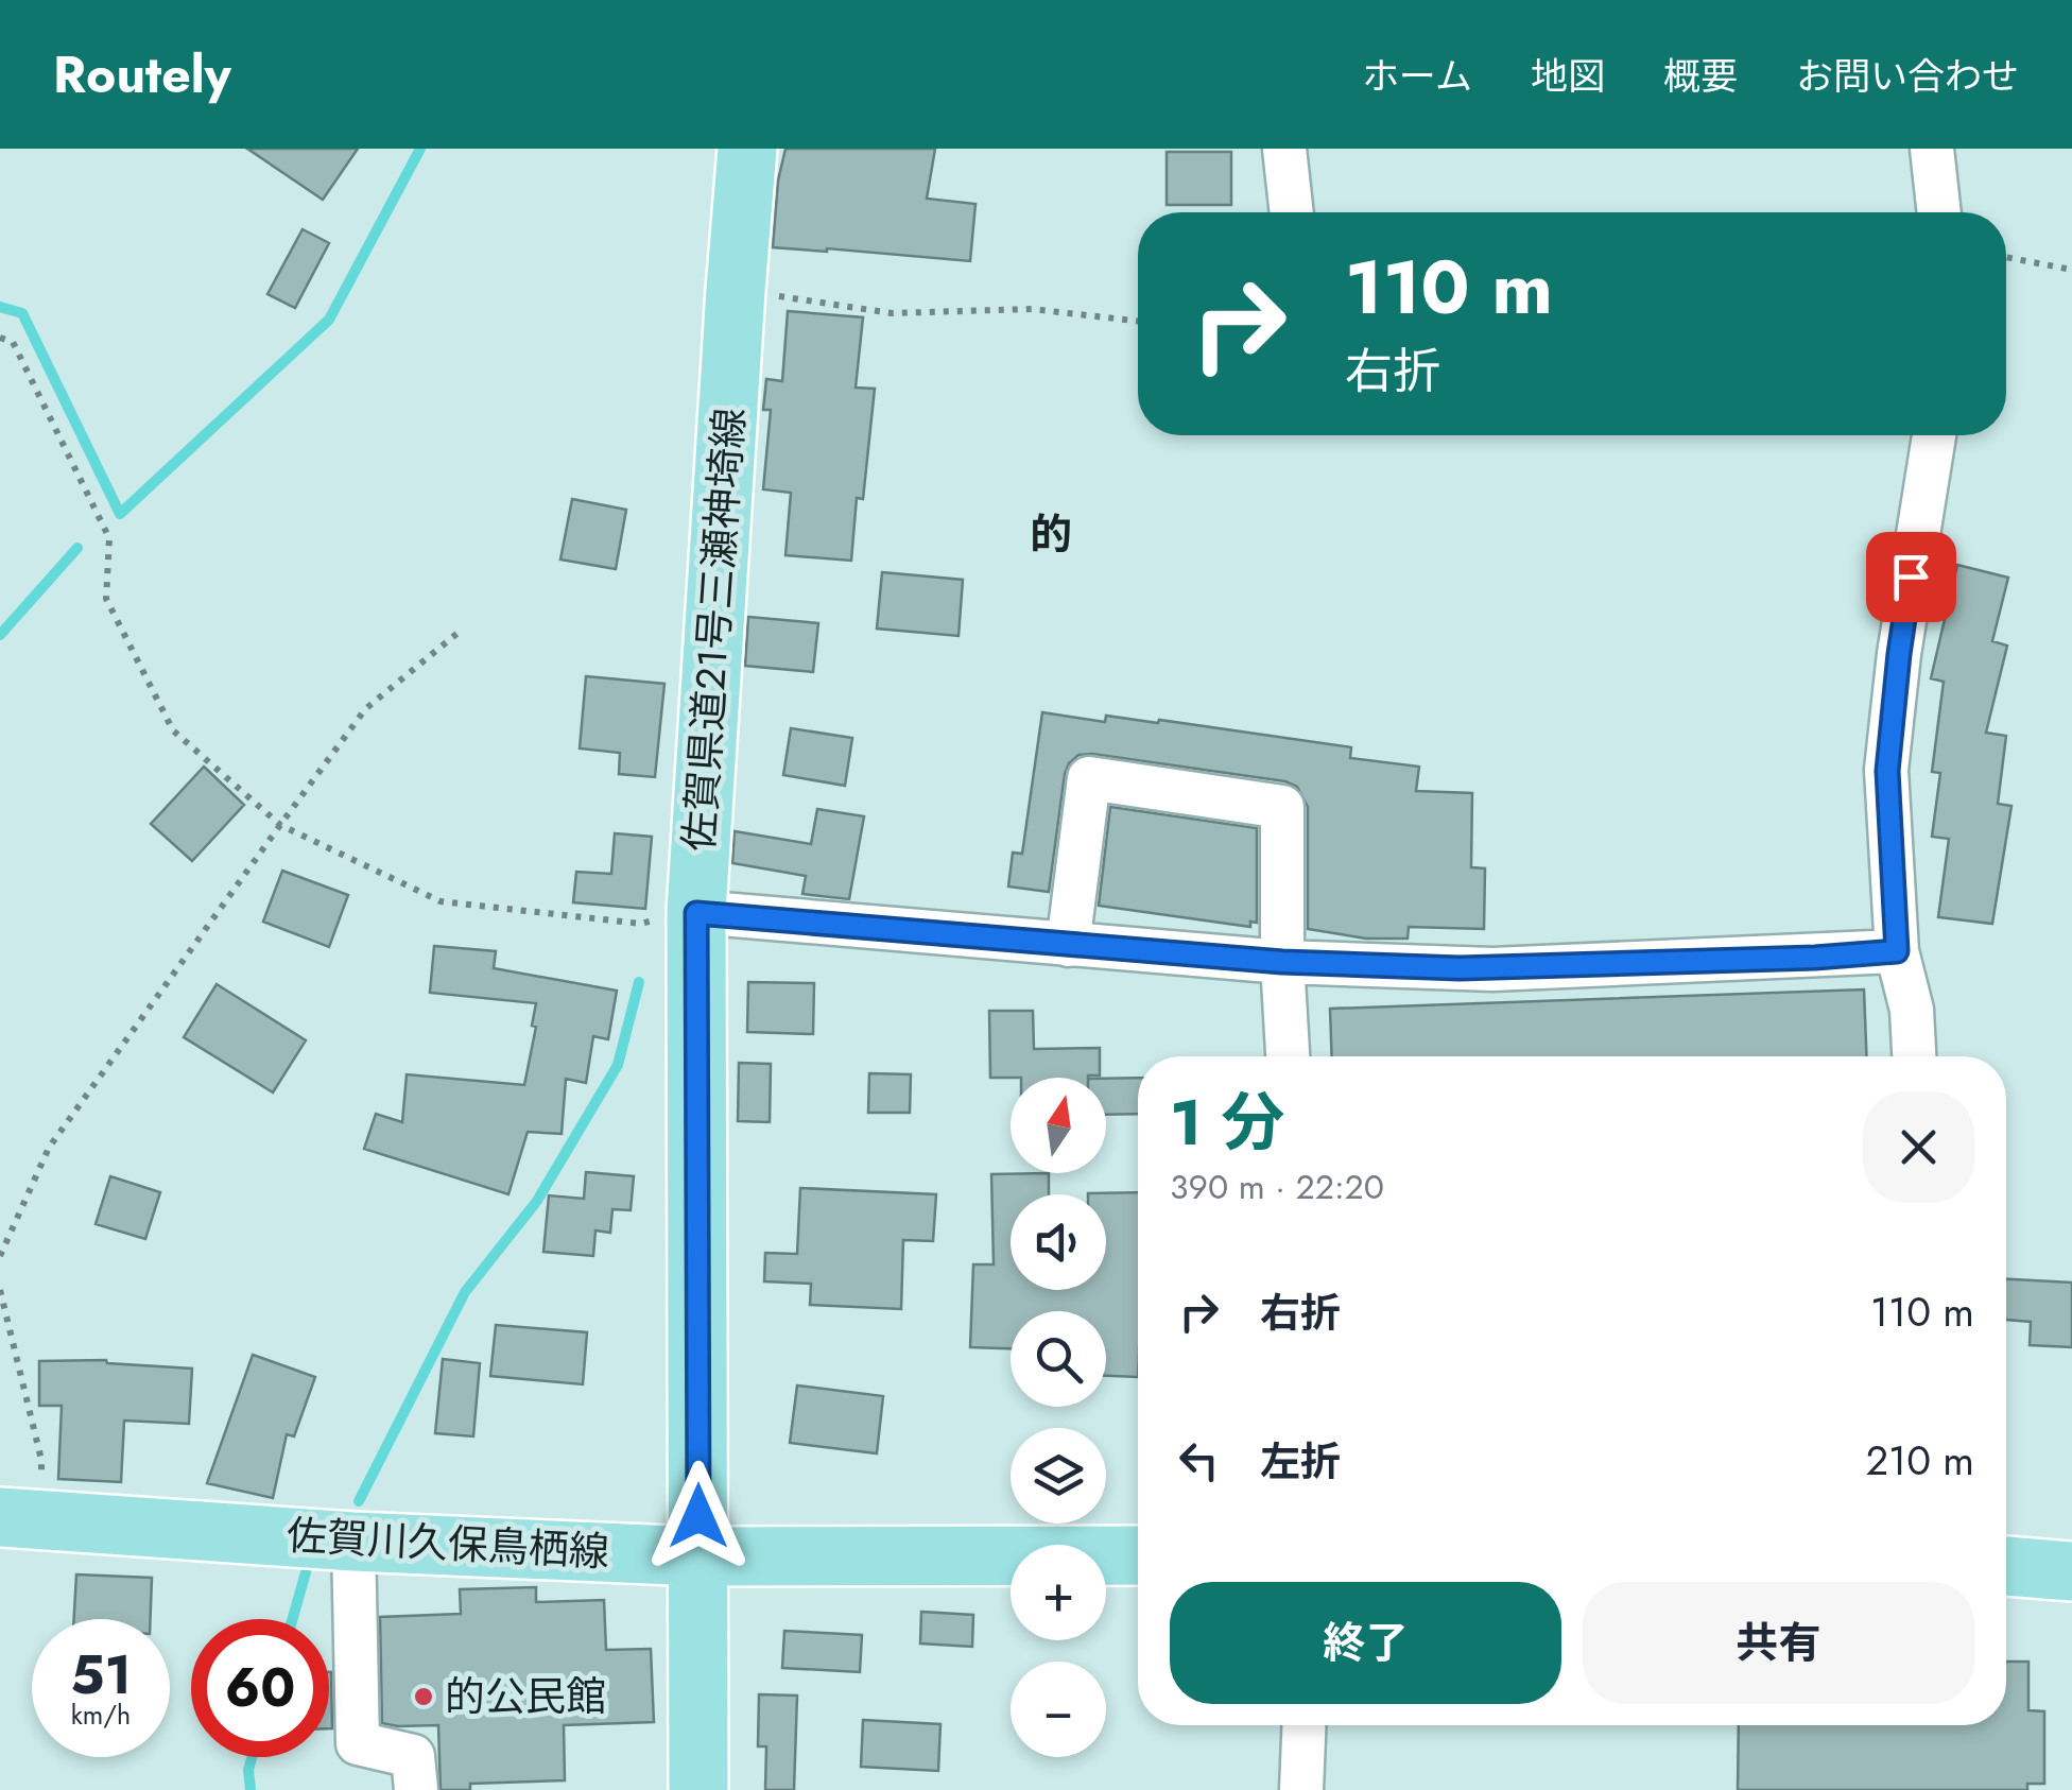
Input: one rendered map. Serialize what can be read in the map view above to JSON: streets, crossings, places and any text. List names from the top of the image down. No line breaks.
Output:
{"streets":{"main road":["佐賀県道21号三瀬神埼線","佐賀川久保鳥栖線"]},"crossings":[["佐賀県道21号三瀬神埼線","佐賀川久保鳥栖線"]],"districts":["的"],"places":["的公民館"],"north":"top","page":{"header":"Routely","nav":["ホーム","地図","概要","お問い合わせ"],"turn":["110 m","右折"],"heading":["1 分","390 m · 22:20"],"map_buttons":["+","−"],"list":[{"name":"右折","value":"110 m"},{"name":"左折","value":"210 m"}],"buttons":["終了","共有"],"speed":"51 km/h","limit":"60"}}
